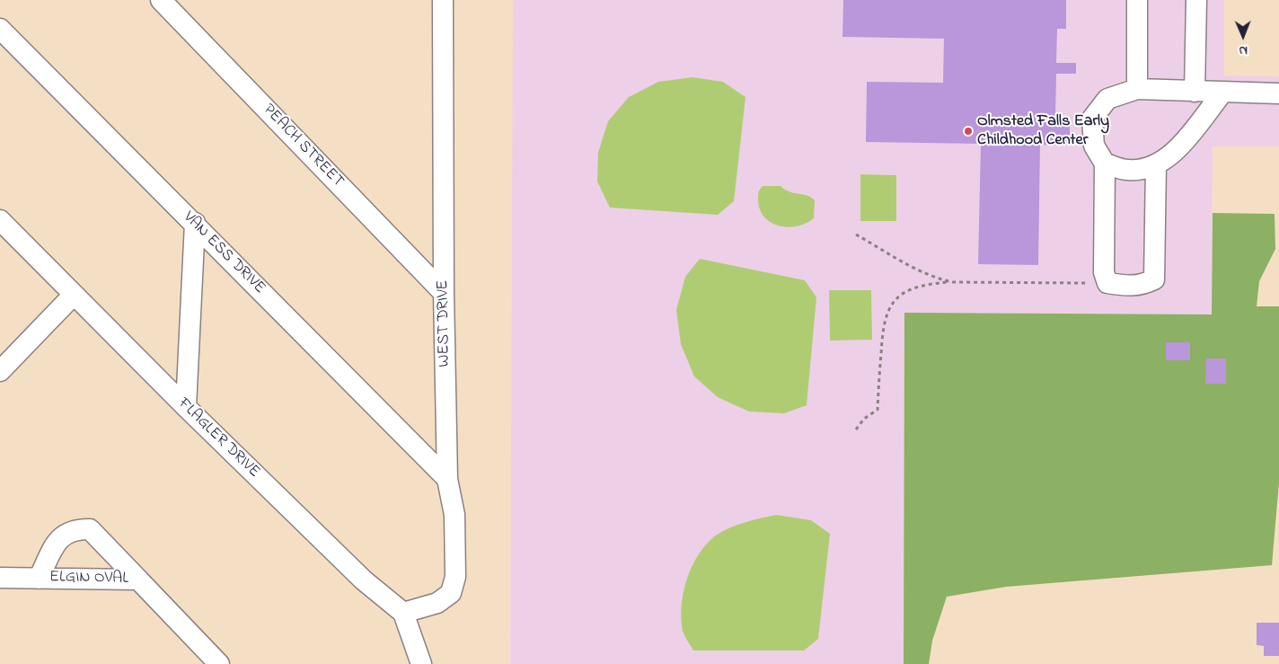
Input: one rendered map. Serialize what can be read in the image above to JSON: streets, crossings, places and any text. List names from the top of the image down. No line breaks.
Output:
{"streets":{"street":["PEACH STREET","VAN ESS DRIVE","WEST DRIVE","FLAGLER DRIVE","ELGIN OVAL"]},"crossings":[["PEACH STREET","WEST DRIVE"],["VAN ESS DRIVE","WEST DRIVE"],["WEST DRIVE","FLAGLER DRIVE"]],"places":["Olmsted Falls Early Childhood Center"],"north":"bottom"}
